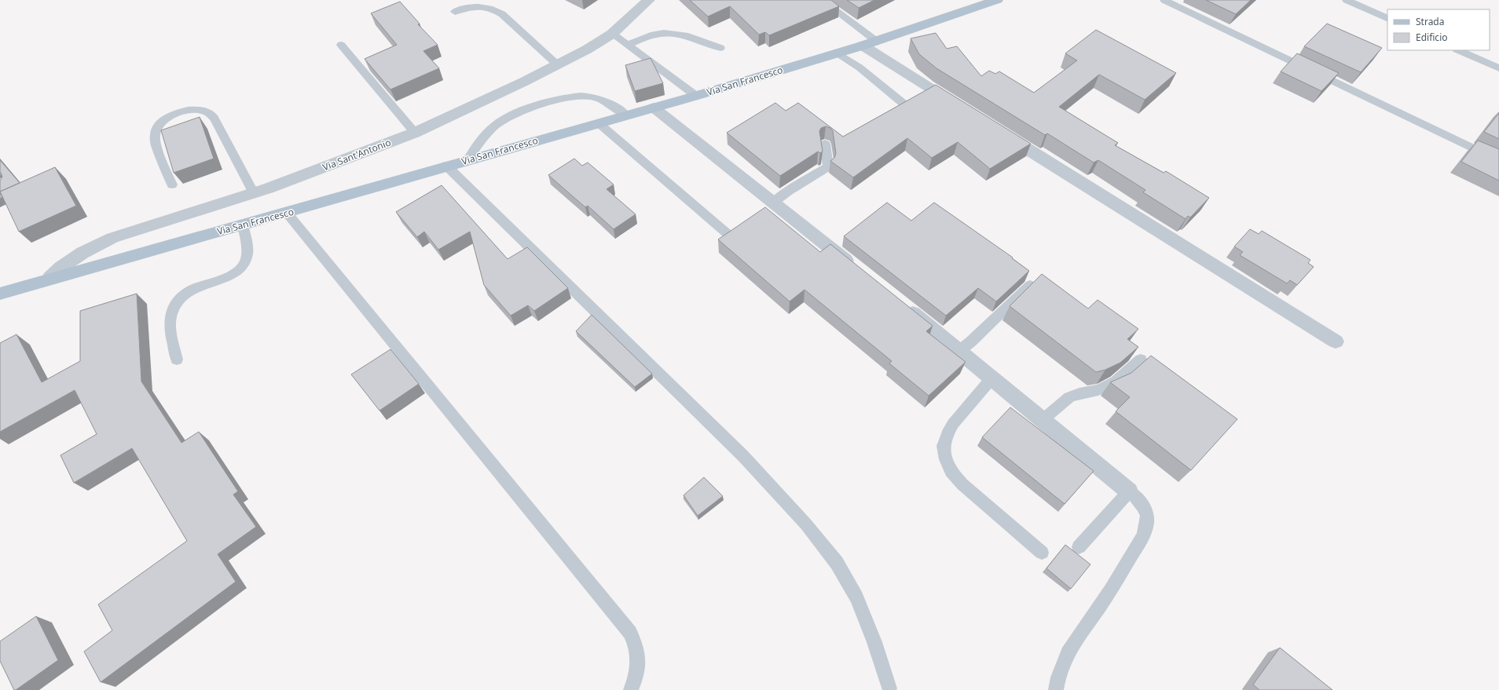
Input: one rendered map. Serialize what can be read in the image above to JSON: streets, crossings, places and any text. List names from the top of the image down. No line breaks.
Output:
{"streets":{"main road":["Via San Francesco"],"street":["Via Sant'Antonio"]},"crossings":[["Via San Francesco","Via Sant'Antonio"]],"legend":["Strada","Edificio"]}
